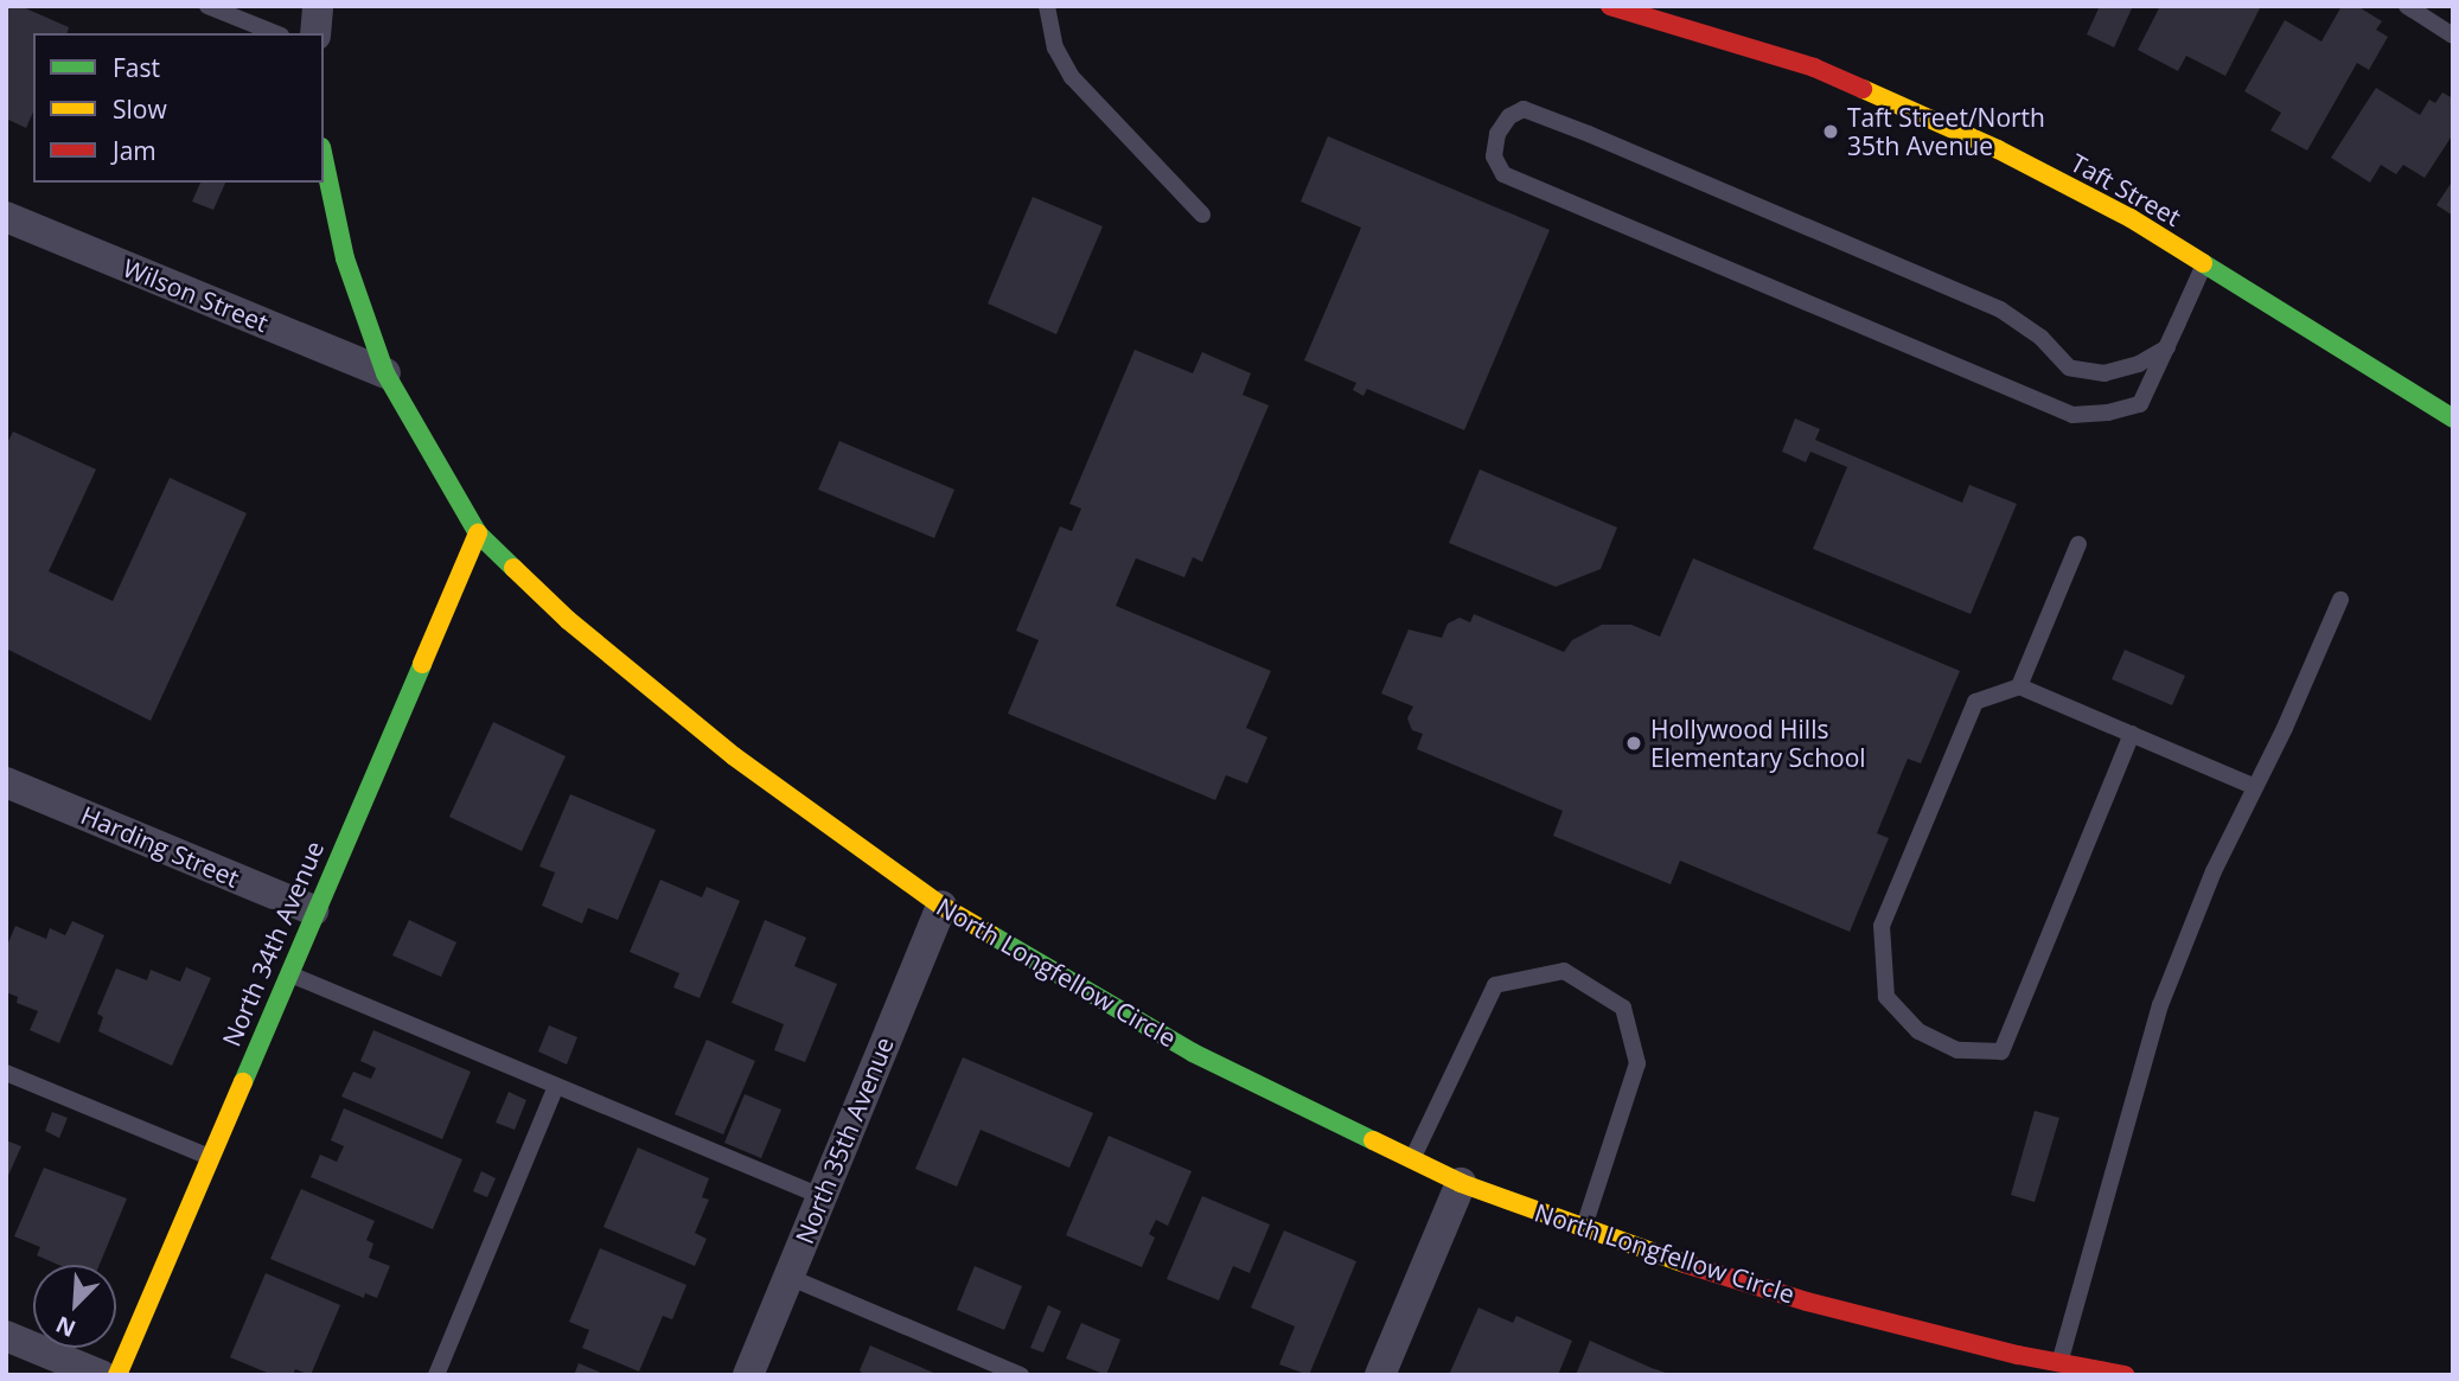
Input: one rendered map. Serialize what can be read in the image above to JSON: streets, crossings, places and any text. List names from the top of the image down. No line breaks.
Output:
{"streets":{"street":["Taft Street","Wilson Street","Harding Street","North 34th Avenue","North Longfellow Circle","North 35th Avenue"]},"crossings":[["Wilson Street","North Longfellow Circle"],["Harding Street","North 34th Avenue"],["North 34th Avenue","North Longfellow Circle"],["North Longfellow Circle","North 35th Avenue"]],"places":["Taft Street/North 35th Avenue","Hollywood Hills Elementary School"],"legend":["Fast","Slow","Jam"],"north":"bottom left"}
